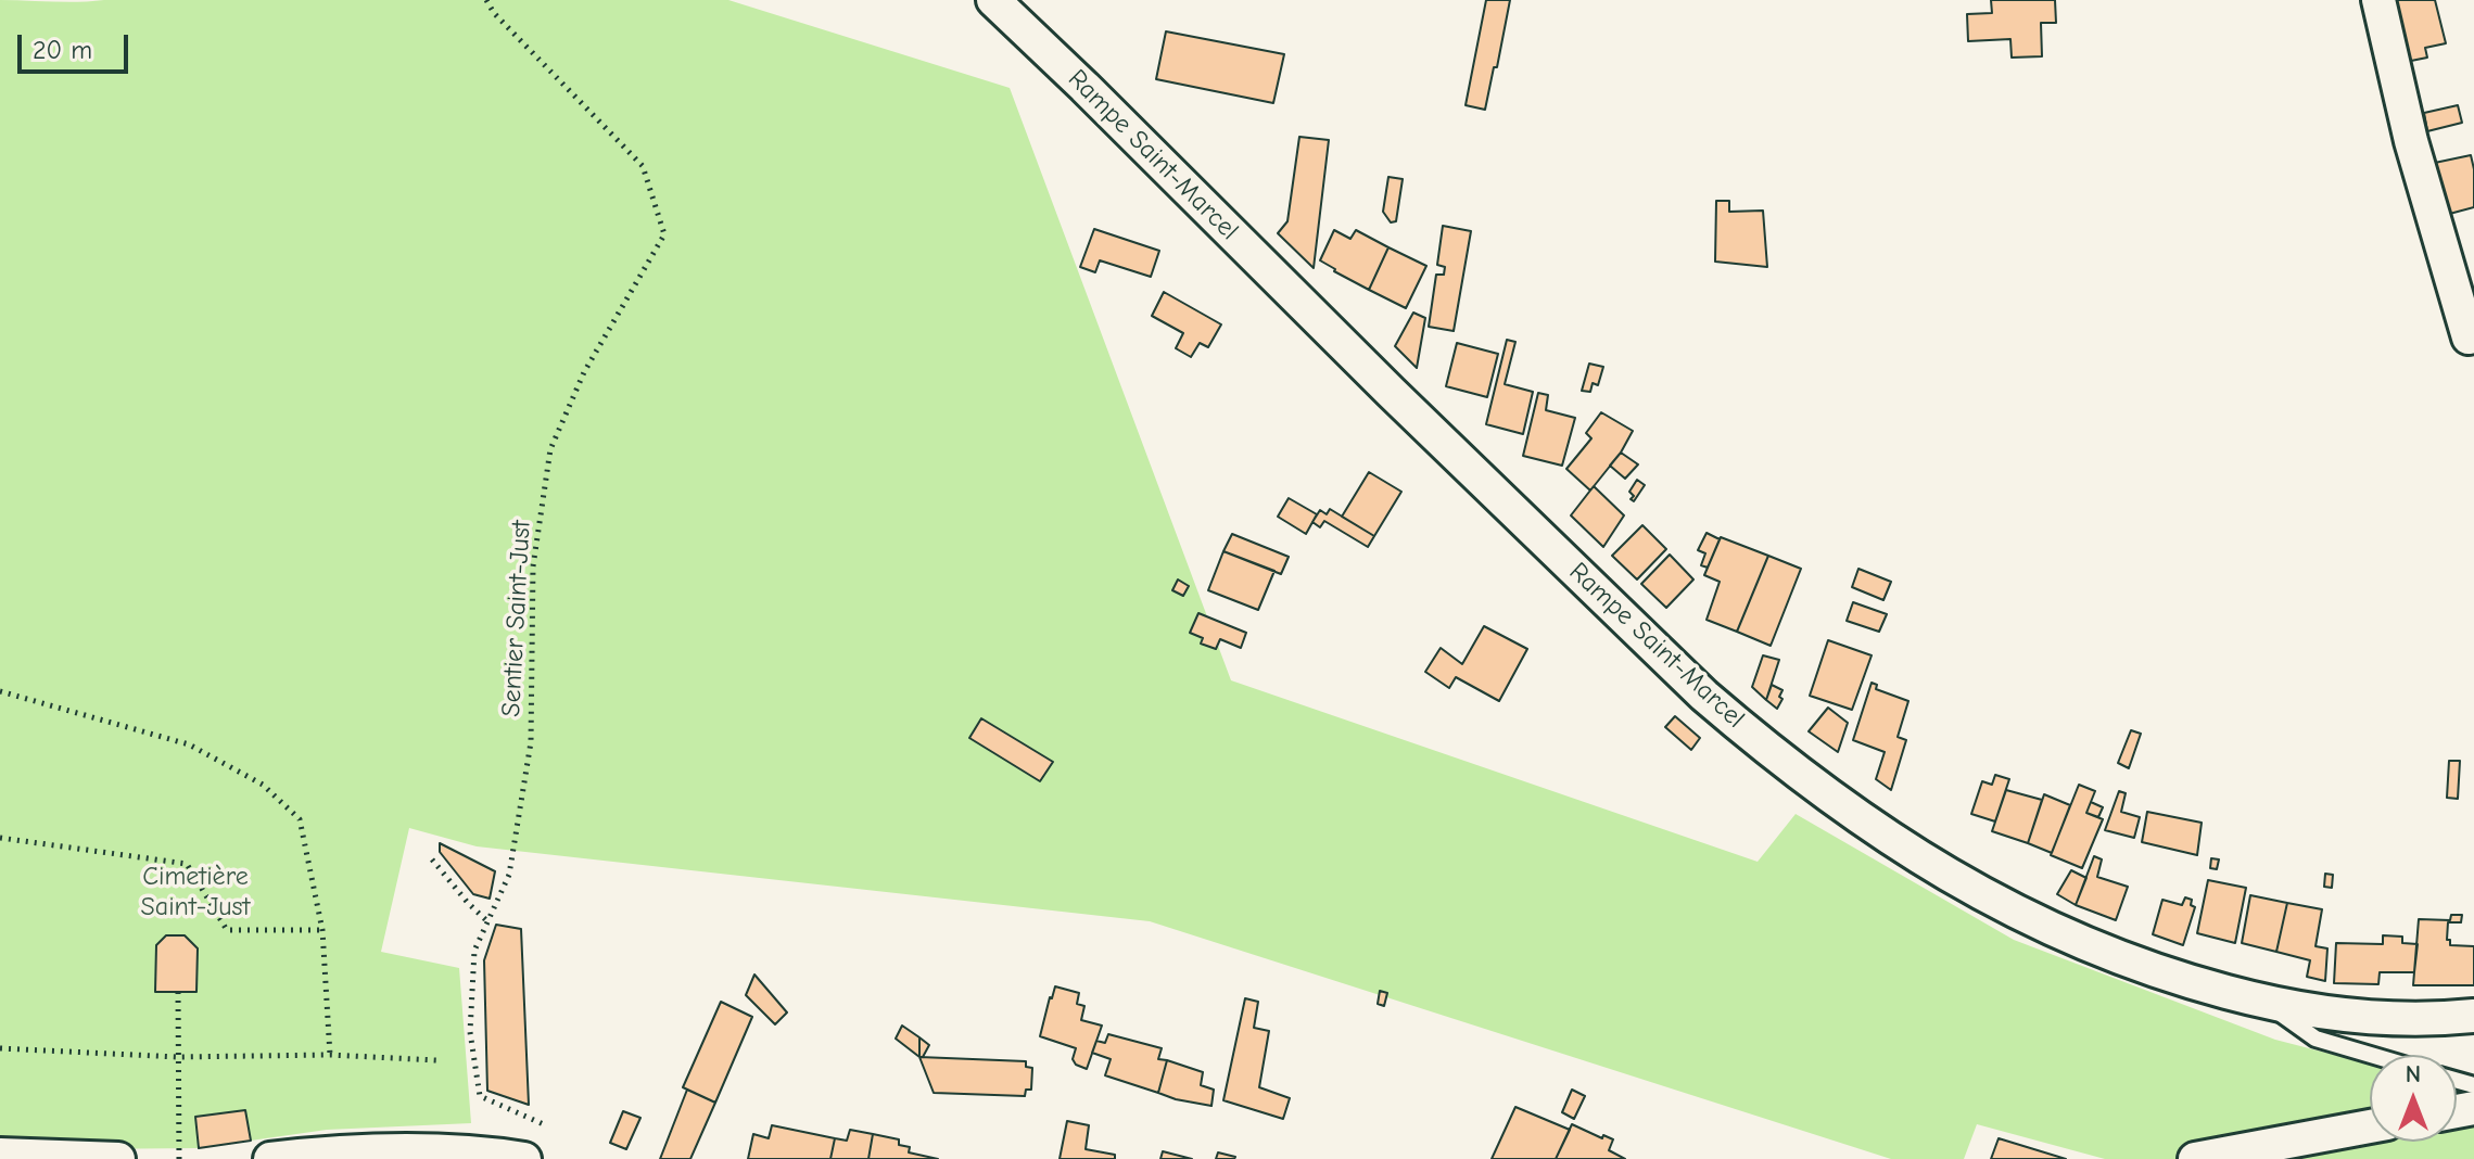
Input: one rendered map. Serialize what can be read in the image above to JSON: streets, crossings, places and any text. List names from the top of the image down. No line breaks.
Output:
{"streets":{"street":["Rampe Saint-Marcel"],"path":["Sentier Saint-Just"]},"parks":["Cimetière Saint-Just"],"scale_bar":"20 m","north":"top"}
